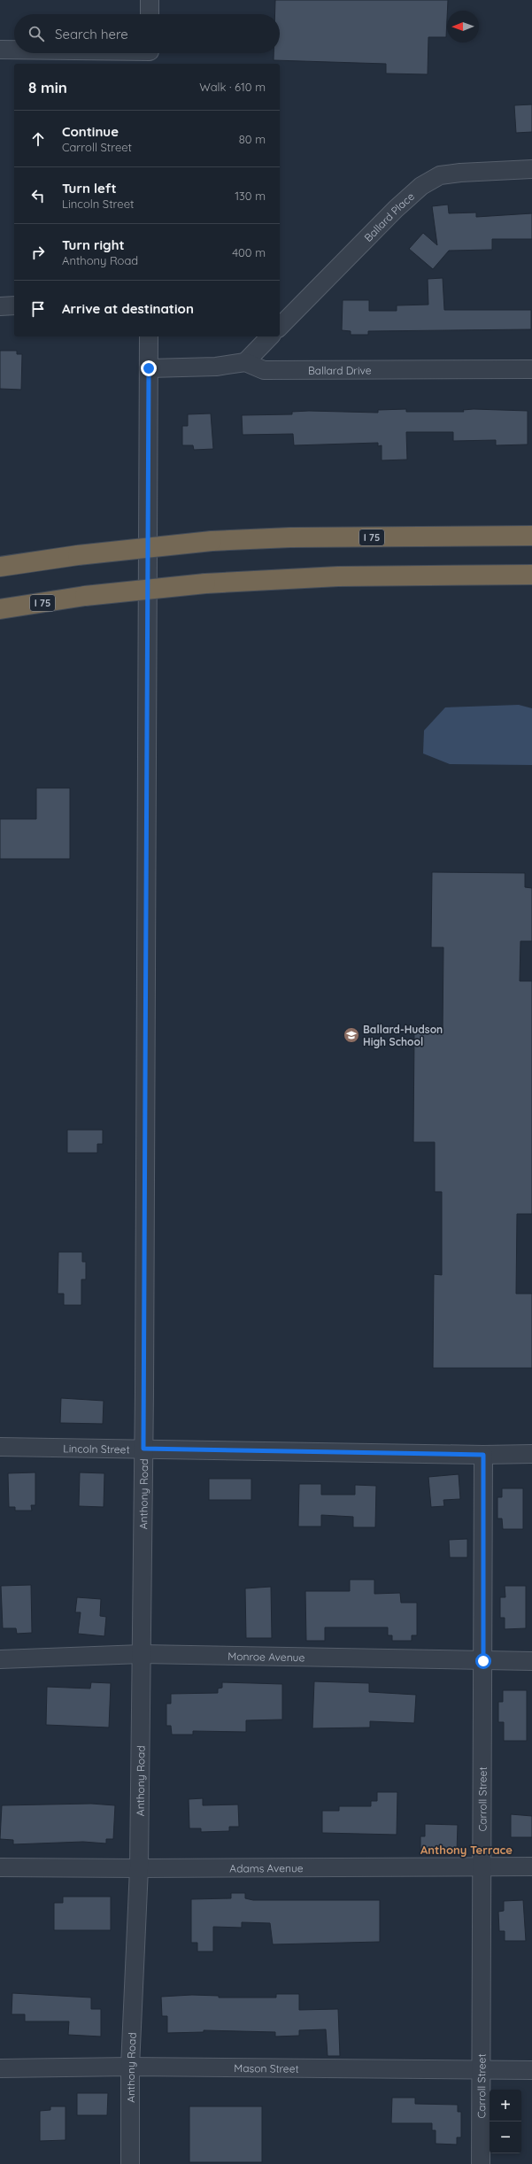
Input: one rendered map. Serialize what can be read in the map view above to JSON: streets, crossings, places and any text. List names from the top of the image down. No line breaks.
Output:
{"streets":{"highway":["I 75"],"street":["Ballard Place","Ballard Drive","Lincoln Street","Anthony Road","Monroe Avenue","Carroll Street","Adams Avenue","Mason Street"]},"crossings":[["Lincoln Street","Anthony Road"],["Lincoln Street","Carroll Street"],["Anthony Road","Monroe Avenue"],["Anthony Road","Adams Avenue"],["Anthony Road","Mason Street"],["Monroe Avenue","Carroll Street"],["Carroll Street","Adams Avenue"],["Carroll Street","Mason Street"]],"districts":["Anthony Terrace"],"places":{"school or university":["Ballard-Hudson High School"]},"north":"left","page":{"search":"Search here","heading":["8 min","Walk · 610 m"],"list":[["Continue","Carroll Street","80 m"],["Turn left","Lincoln Street","130 m"],["Turn right","Anthony Road","400 m"],"Arrive at destination"],"map_buttons":["+","−"]}}
